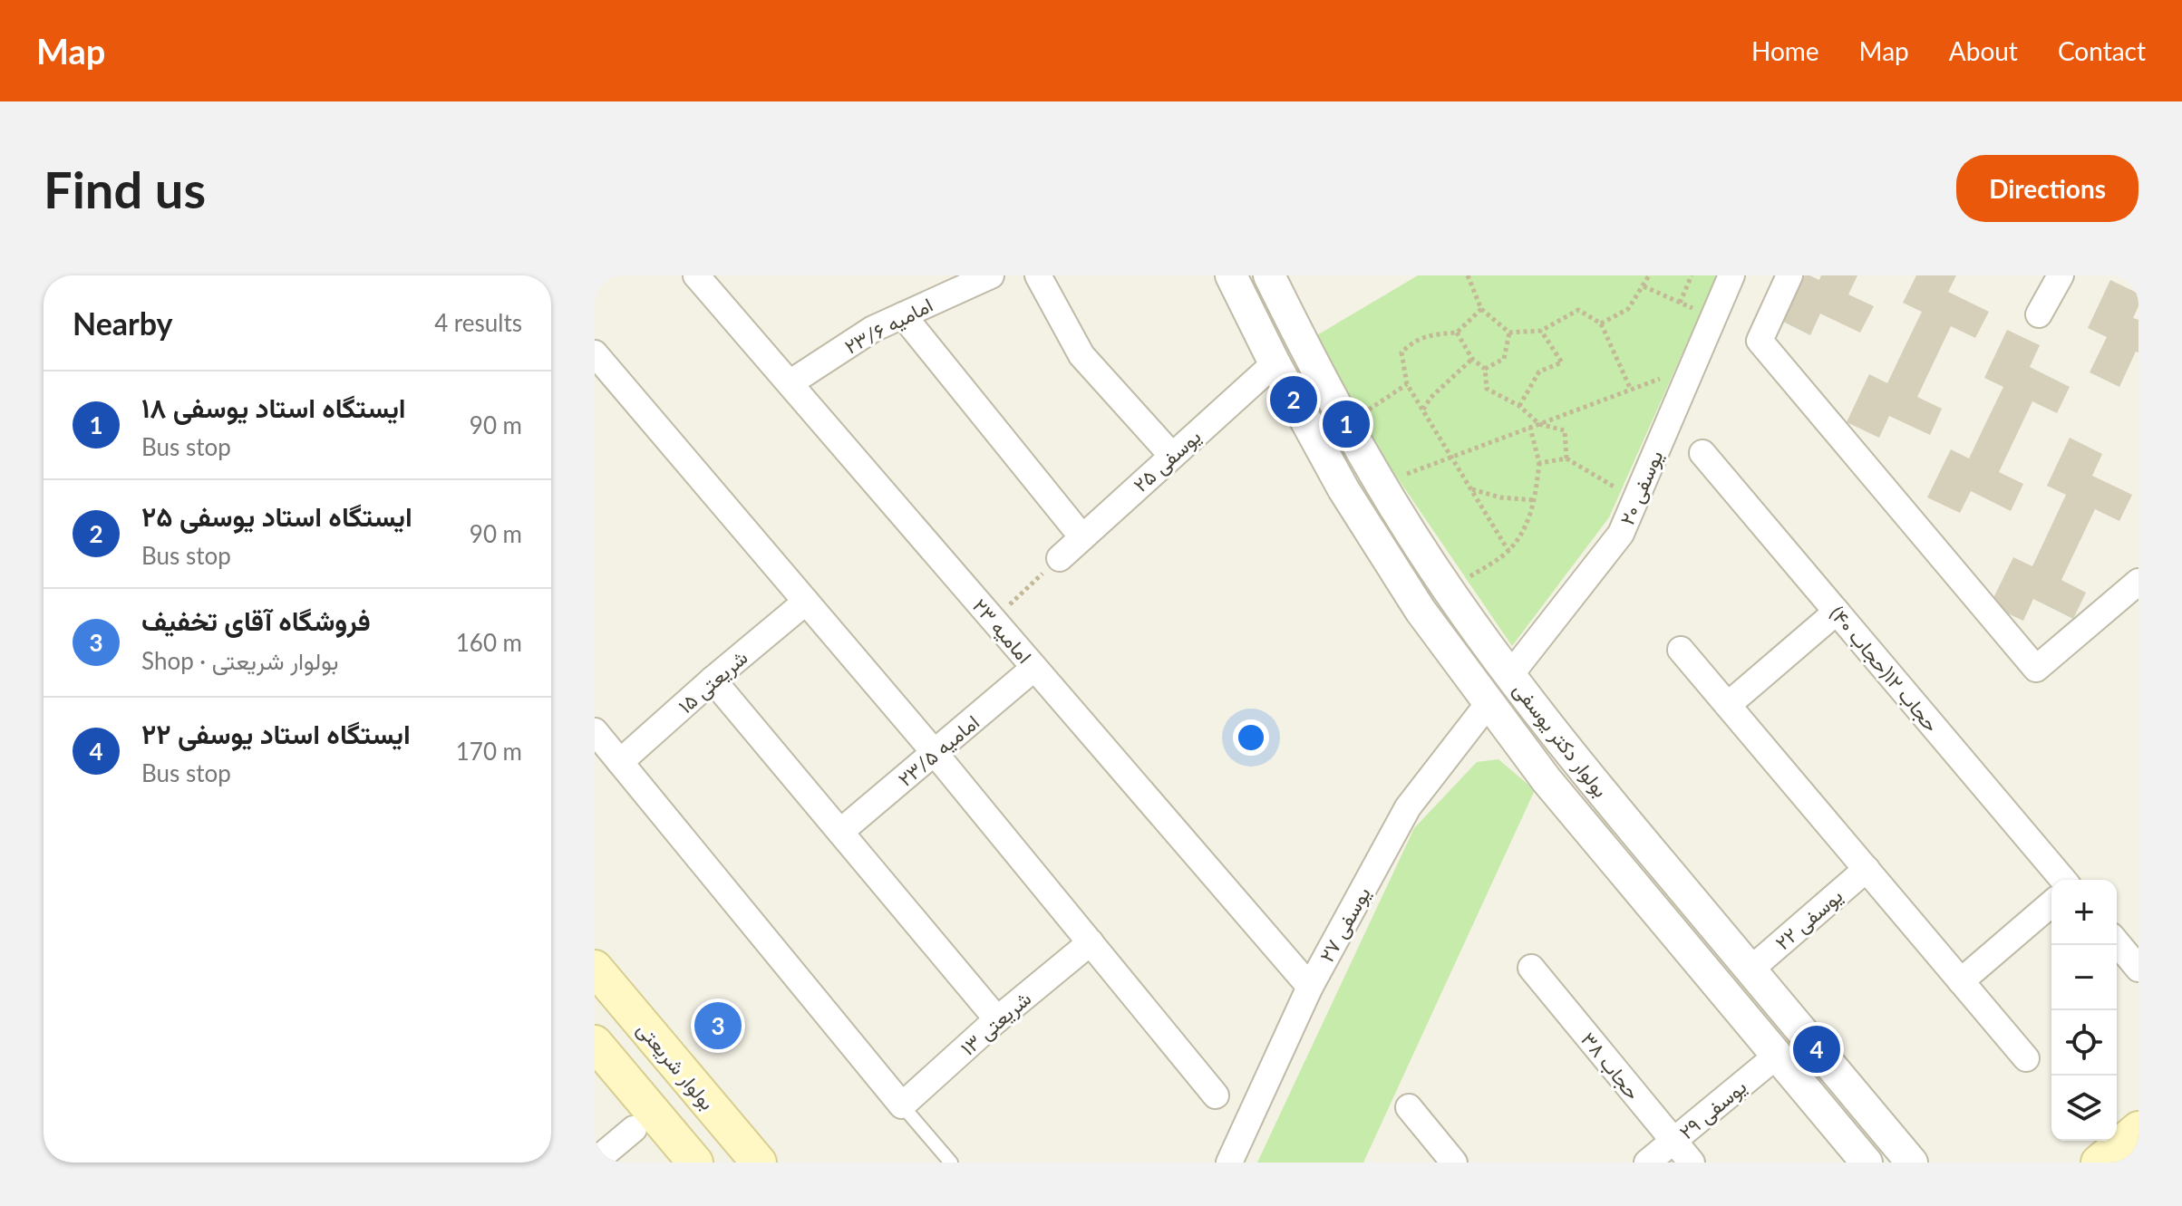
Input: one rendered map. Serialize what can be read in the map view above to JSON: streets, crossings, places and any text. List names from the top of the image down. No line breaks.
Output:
{"streets":{"main road":["بولوار شریعتی"],"street":["امامیه ۲۳/۶","یوسفی ۲۵","یوسفی ۲۰","امامیه ۲۳","حجاب ۱۲(حجاب ۴۰)","شریعتی ۱۵","بولوار دکتر یوسفی","امامیه ۲۳/۵","یوسفی ۲۲","یوسفی ۲۷","شریعتی ۱۳","حجاب ۳۸","یوسفی ۲۹"]},"crossings":[["امامیه ۲۳/۶","امامیه ۲۳"],["یوسفی ۲۵","بولوار دکتر یوسفی"],["یوسفی ۲۰","بولوار دکتر یوسفی"],["امامیه ۲۳","امامیه ۲۳/۵"],["امامیه ۲۳","یوسفی ۲۷"],["بولوار دکتر یوسفی","یوسفی ۲۲"],["بولوار دکتر یوسفی","یوسفی ۲۷"],["بولوار دکتر یوسفی","یوسفی ۲۹"],["حجاب ۳۸","یوسفی ۲۹"]],"page":{"header":"Map","nav":["Home","Map","About","Contact"],"buttons":"Directions","title":"Find us","heading":["Nearby","4 results"],"list":[{"mark":"1","name":"ایستگاه استاد یوسفی ۱۸","note":"Bus stop","value":"90 m"},{"mark":"2","name":"ایستگاه استاد یوسفی ۲۵","note":"Bus stop","value":"90 m"},{"mark":"3","name":"فروشگاه آقای تخفیف","note":"Shop · بولوار شریعتی","value":"160 m"},{"mark":"4","name":"ایستگاه استاد یوسفی ۲۲","note":"Bus stop","value":"170 m"}],"pins":["2","1","3","4"],"map_buttons":["+","−"]}}
